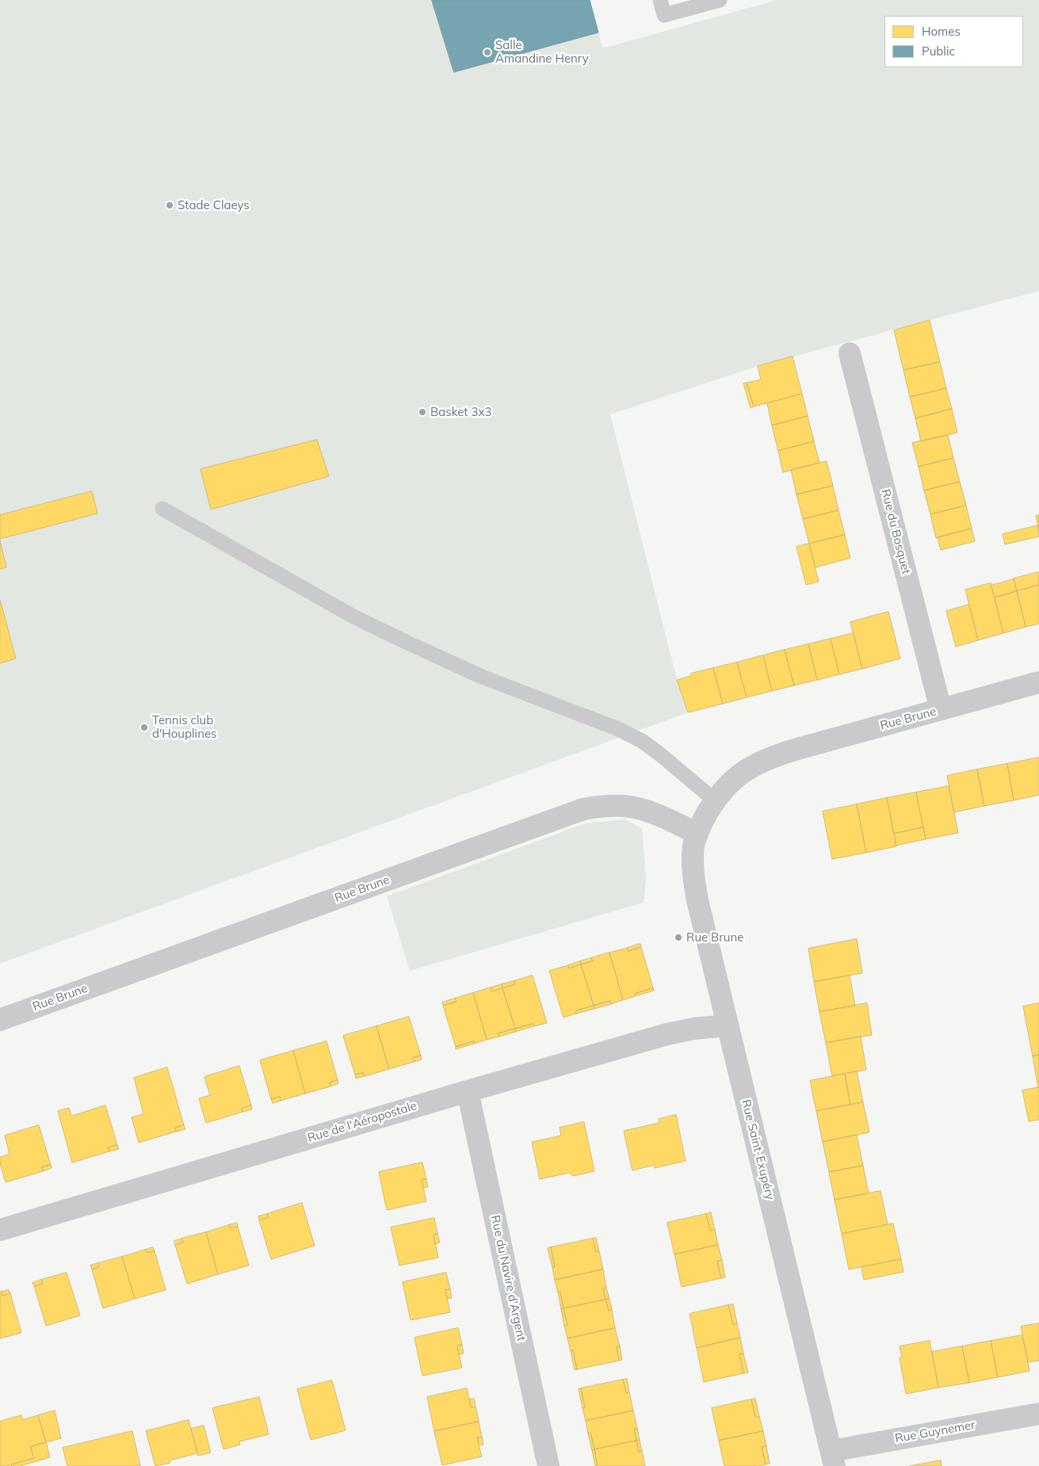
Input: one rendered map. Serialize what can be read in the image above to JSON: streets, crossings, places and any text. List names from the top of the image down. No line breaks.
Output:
{"streets":{"street":["Rue du Bosquet","Rue Brune","Rue de l'Aéropostale","Rue Saint-Exupéry","Rue du Navire d'Argent","Rue Guynemer"]},"crossings":[["Rue du Bosquet","Rue Brune"],["Rue Brune","Rue Saint-Exupéry"],["Rue de l'Aéropostale","Rue Saint-Exupéry"],["Rue de l'Aéropostale","Rue du Navire d'Argent"],["Rue Saint-Exupéry","Rue Guynemer"]],"places":["Salle Amandine Henry","Stade Claeys","Basket 3x3","Tennis club d'Houplines","Rue Brune"],"legend":["Homes","Public"]}
